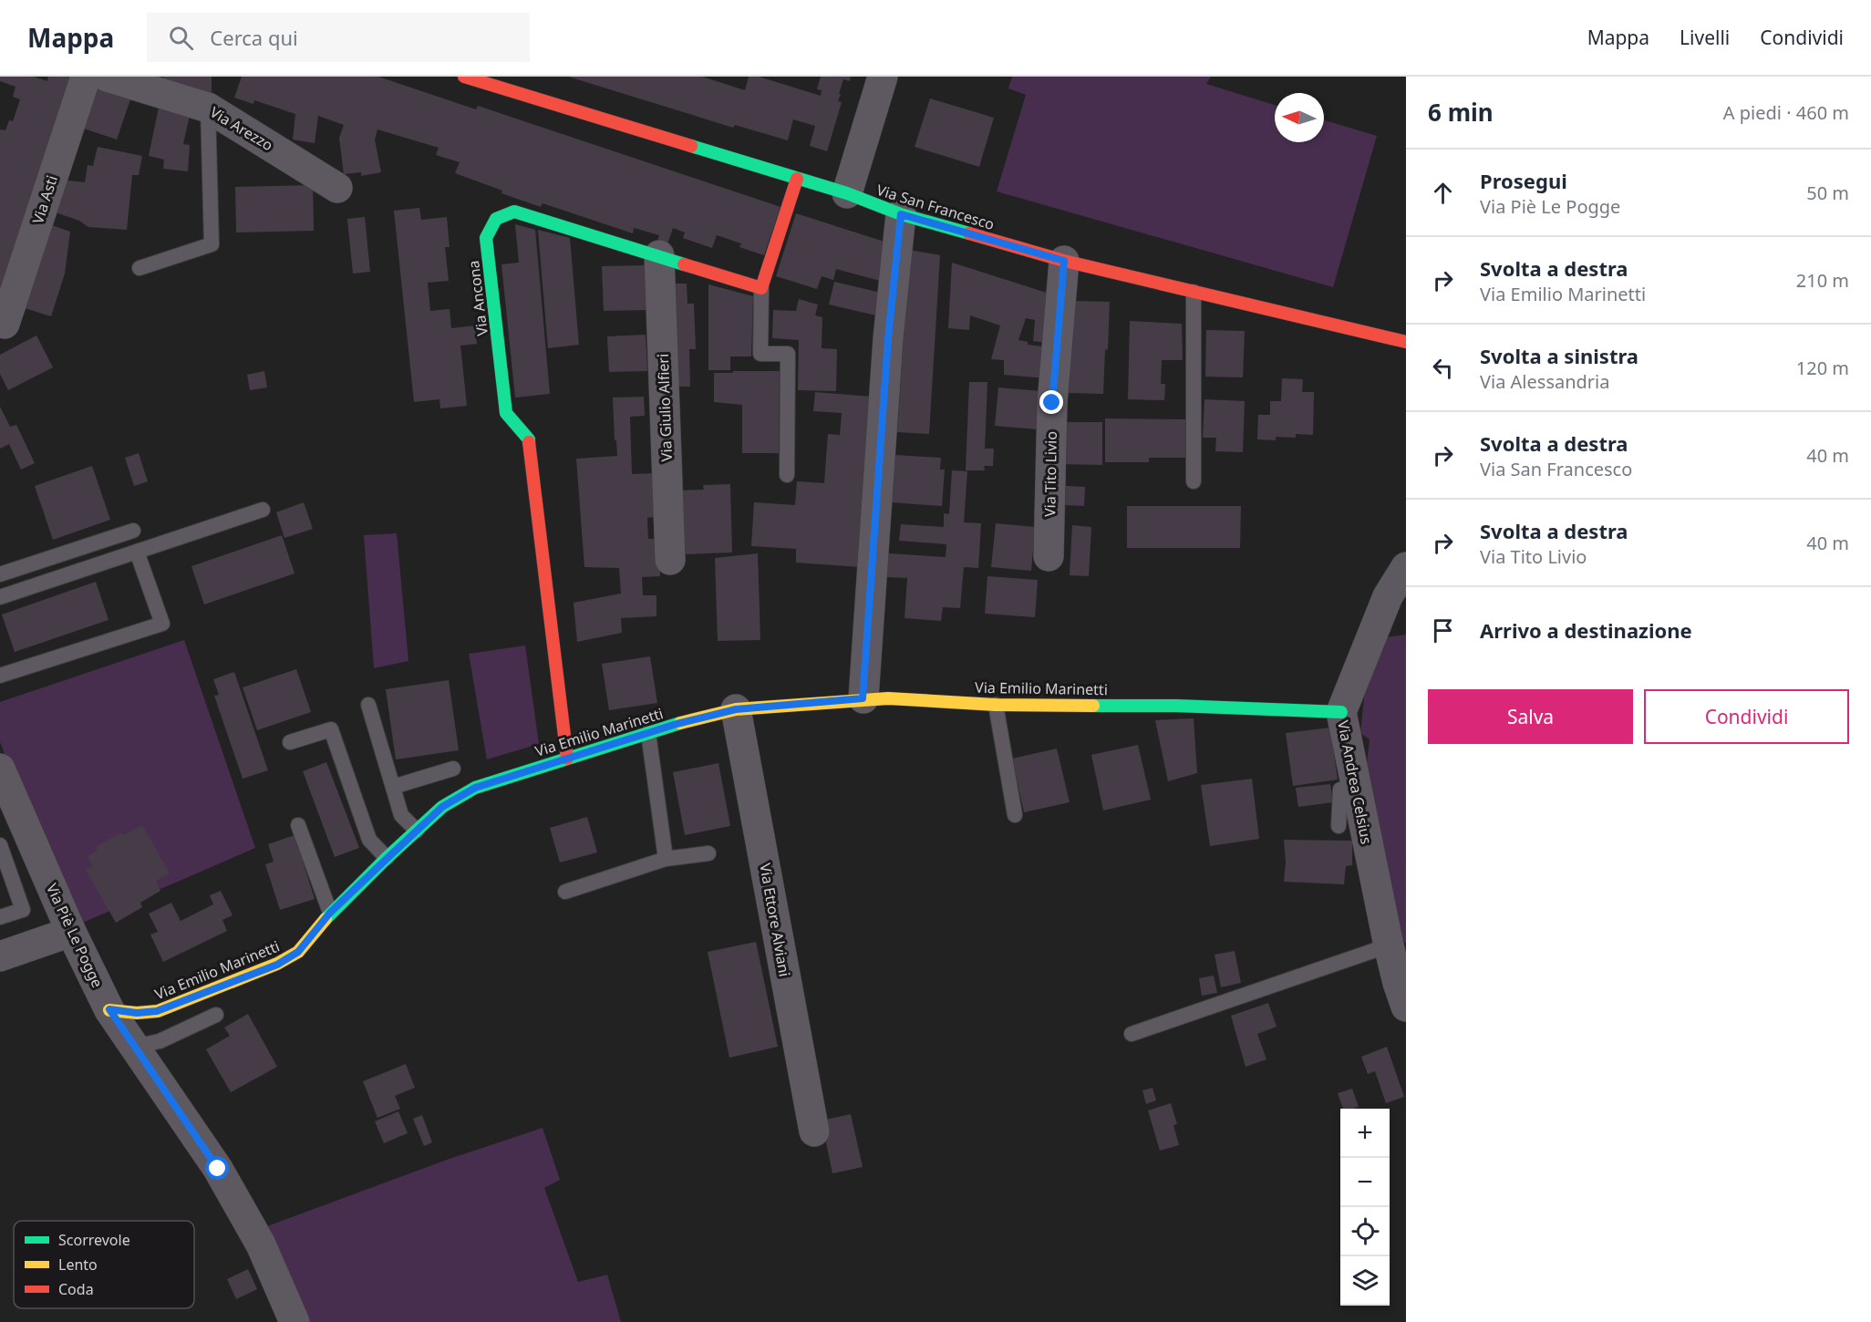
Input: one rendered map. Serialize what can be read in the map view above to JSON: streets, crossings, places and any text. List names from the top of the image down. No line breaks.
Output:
{"streets":{"street":["Via Arezzo","Via Asti","Via San Francesco","Via Ancona","Via Giulio Alfieri","Via Tito Livio","Via Emilio Marinetti","Via Andrea Celsius","Via Ettore Alviani","Via Piè Le Pogge"]},"crossings":[["Via San Francesco","Via Tito Livio"],["Via Ancona","Via Giulio Alfieri"],["Via Ancona","Via Emilio Marinetti"],["Via Emilio Marinetti","Via Andrea Celsius"],["Via Emilio Marinetti","Via Ettore Alviani"],["Via Emilio Marinetti","Via Piè Le Pogge"]],"legend":["Scorrevole","Lento","Coda"],"north":"left","page":{"header":"Mappa","search":"Cerca qui","nav":["Mappa","Livelli","Condividi"],"heading":["6 min","A piedi · 460 m"],"list":[["Prosegui","Via Piè Le Pogge","50 m"],["Svolta a destra","Via Emilio Marinetti","210 m"],["Svolta a sinistra","Via Alessandria","120 m"],["Svolta a destra","Via San Francesco","40 m"],["Svolta a destra","Via Tito Livio","40 m"],"Arrivo a destinazione"],"buttons":["Salva","Condividi"],"map_buttons":["+","−"]}}
